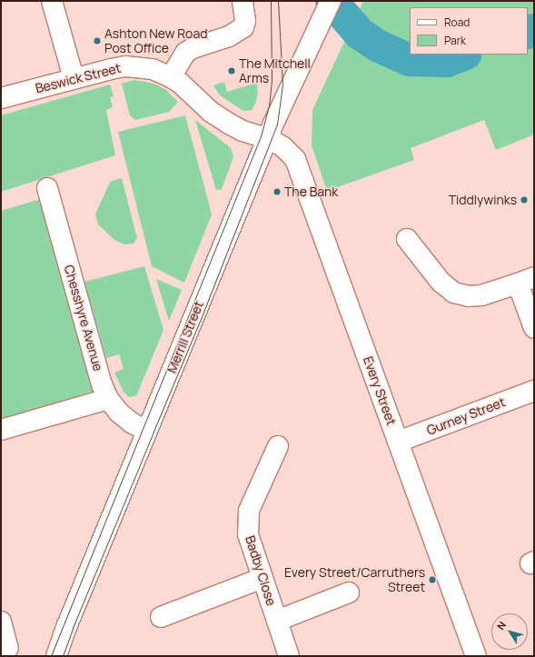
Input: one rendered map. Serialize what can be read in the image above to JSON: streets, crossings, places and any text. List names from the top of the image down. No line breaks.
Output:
{"streets":{"street":["Beswick Street","Chesshyre Avenue","Merrill Street","Every Street","Gurney Street","Badby Close"]},"crossings":[["Beswick Street","Merrill Street"],["Beswick Street","Every Street"],["Chesshyre Avenue","Merrill Street"],["Merrill Street","Every Street"],["Every Street","Gurney Street"]],"places":["Ashton New Road Post Office","The Mitchell Arms","The Bank","Tiddlywinks","Every Street/Carruthers Street"],"legend":["Road","Park"],"north":"top left"}
